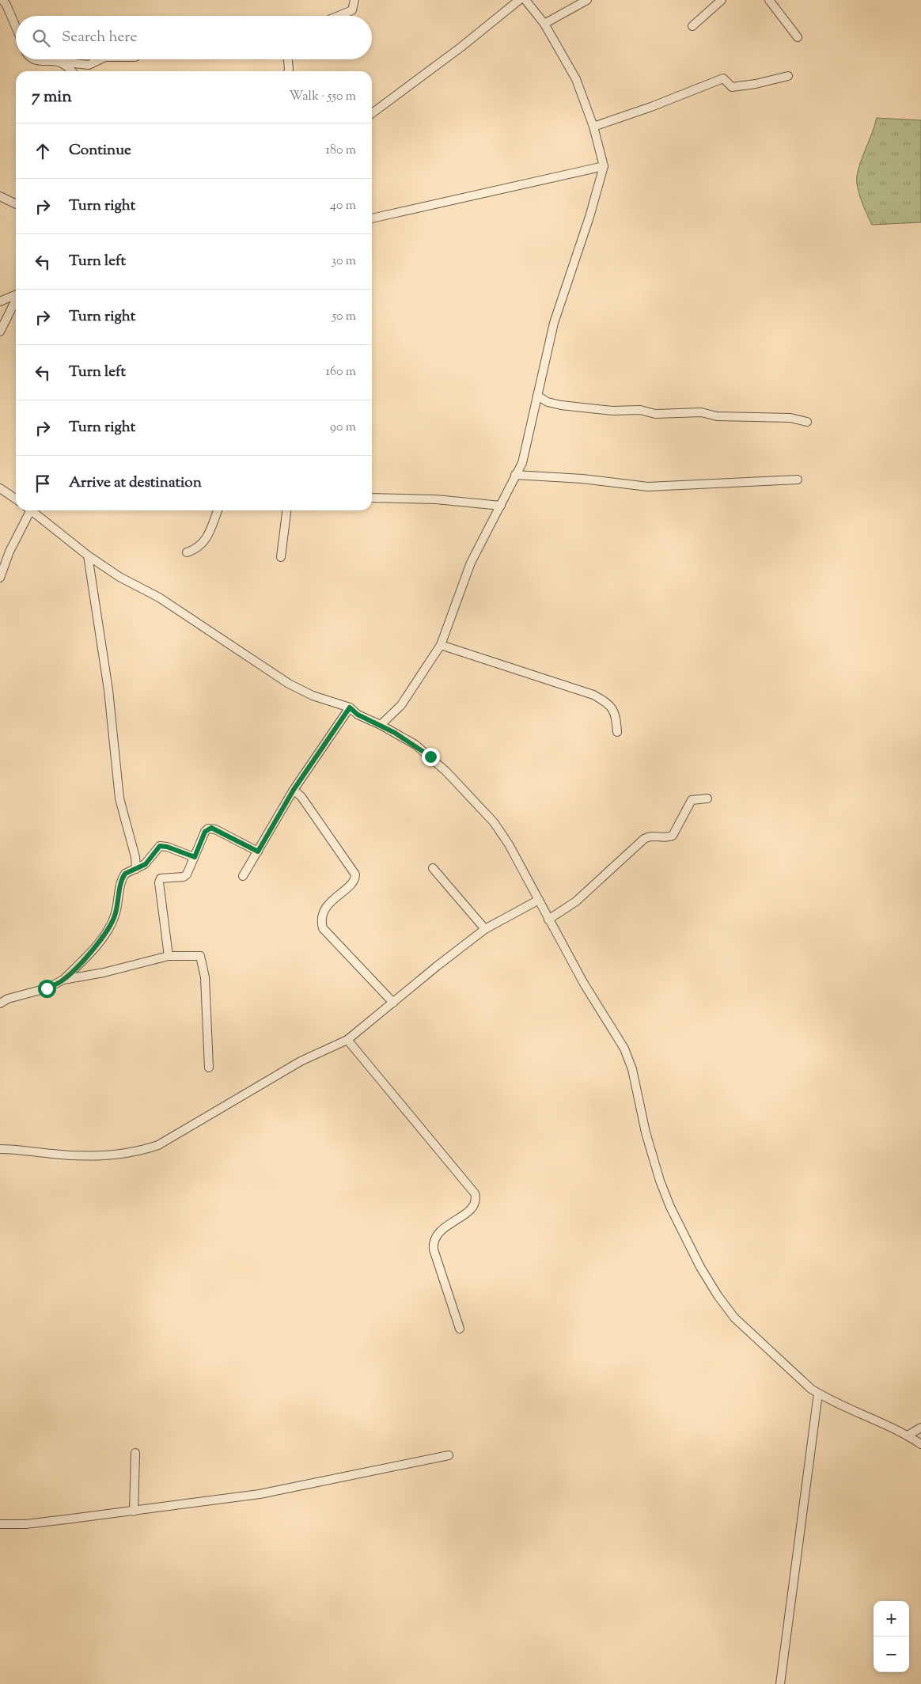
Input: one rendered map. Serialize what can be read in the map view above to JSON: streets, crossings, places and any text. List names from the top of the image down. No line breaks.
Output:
{"page":{"search":"Search here","heading":["7 min","Walk · 550 m"],"list":[["Continue","180 m"],["Turn right","40 m"],["Turn left","30 m"],["Turn right","50 m"],["Turn left","160 m"],["Turn right","90 m"],"Arrive at destination"],"map_buttons":["+","−"]}}
